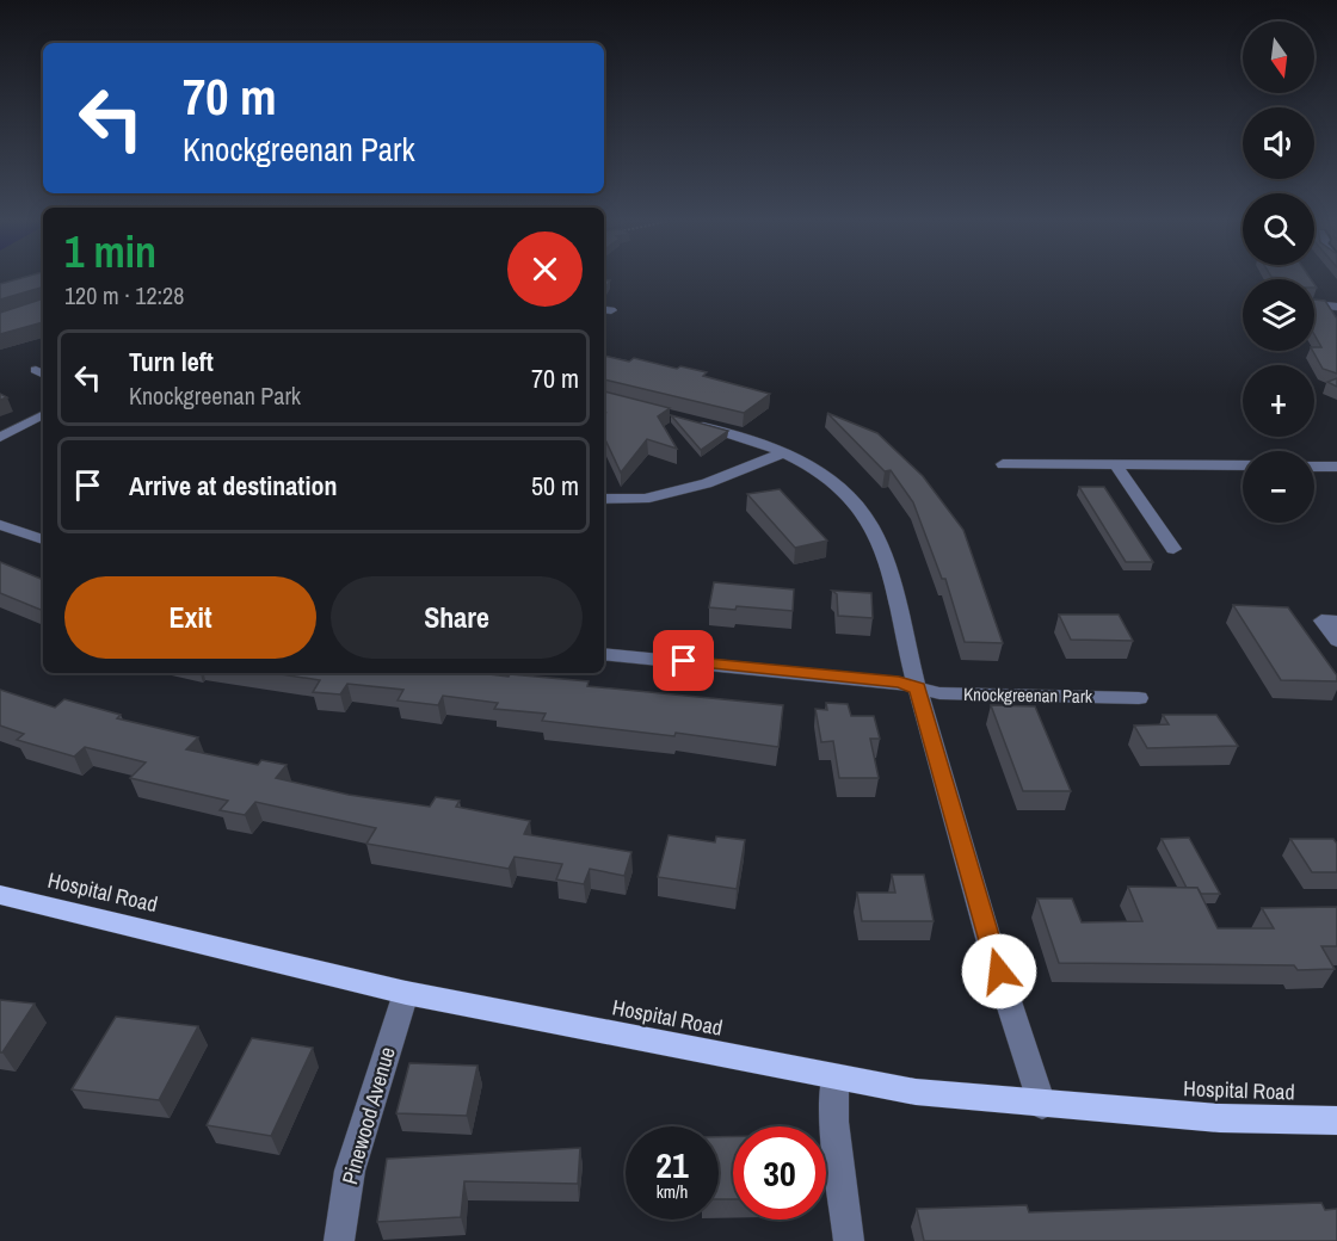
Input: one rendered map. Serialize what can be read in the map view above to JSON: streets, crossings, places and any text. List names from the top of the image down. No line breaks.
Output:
{"streets":{"main road":["Hospital Road"],"street":["Knockgreenan Park","Pinewood Avenue"]},"crossings":[["Hospital Road","Pinewood Avenue"]],"north":"bottom","page":{"map_buttons":["+","−"],"turn":["70 m","Knockgreenan Park"],"heading":["1 min","120 m · 12:28"],"list":[{"name":"Turn left","note":"Knockgreenan Park","value":"70 m"},{"name":"Arrive at destination","value":"50 m"}],"buttons":["Exit","Share"],"speed":"21 km/h","limit":"30"}}
